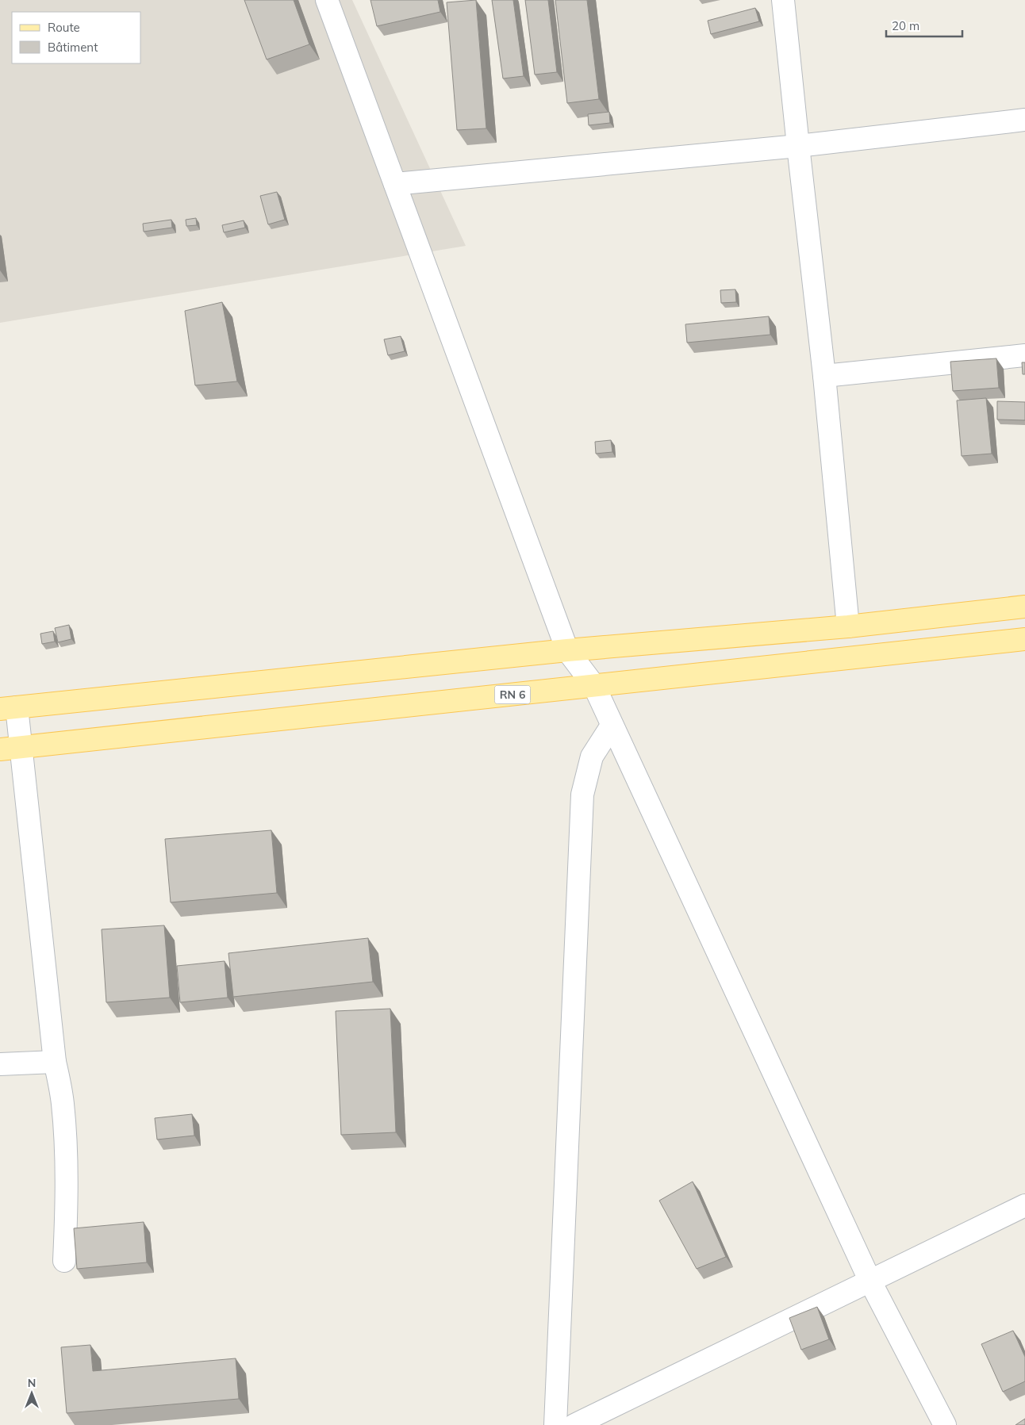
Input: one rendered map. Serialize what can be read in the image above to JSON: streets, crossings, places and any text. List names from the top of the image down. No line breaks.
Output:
{"streets":{"main road":["RN 6"]},"legend":["Route","Bâtiment"],"scale_bar":"20 m","north":"top"}
